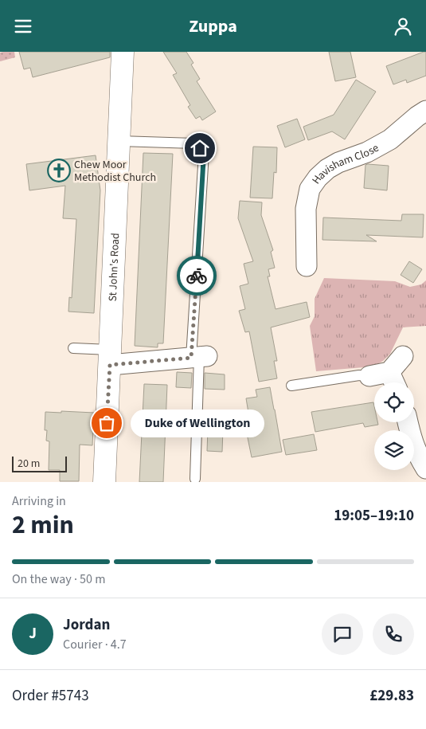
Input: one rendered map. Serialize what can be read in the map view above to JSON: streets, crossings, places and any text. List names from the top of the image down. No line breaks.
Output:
{"streets":{"street":["Havisham Close","St John's Road"]},"places":{"church":["Chew Moor Methodist Church"],"other":["Duke of Wellington"]},"scale_bar":"20 m","page":{"header":"Zuppa","bubble":"Duke of Wellington","scale":"20 m","heading":["2 min","Arriving in","19:05–19:10"],"panel":["Jordan","Courier · 4.7","Order #5743","£29.83"],"bar":"On the way · 50 m","round":"J"}}
